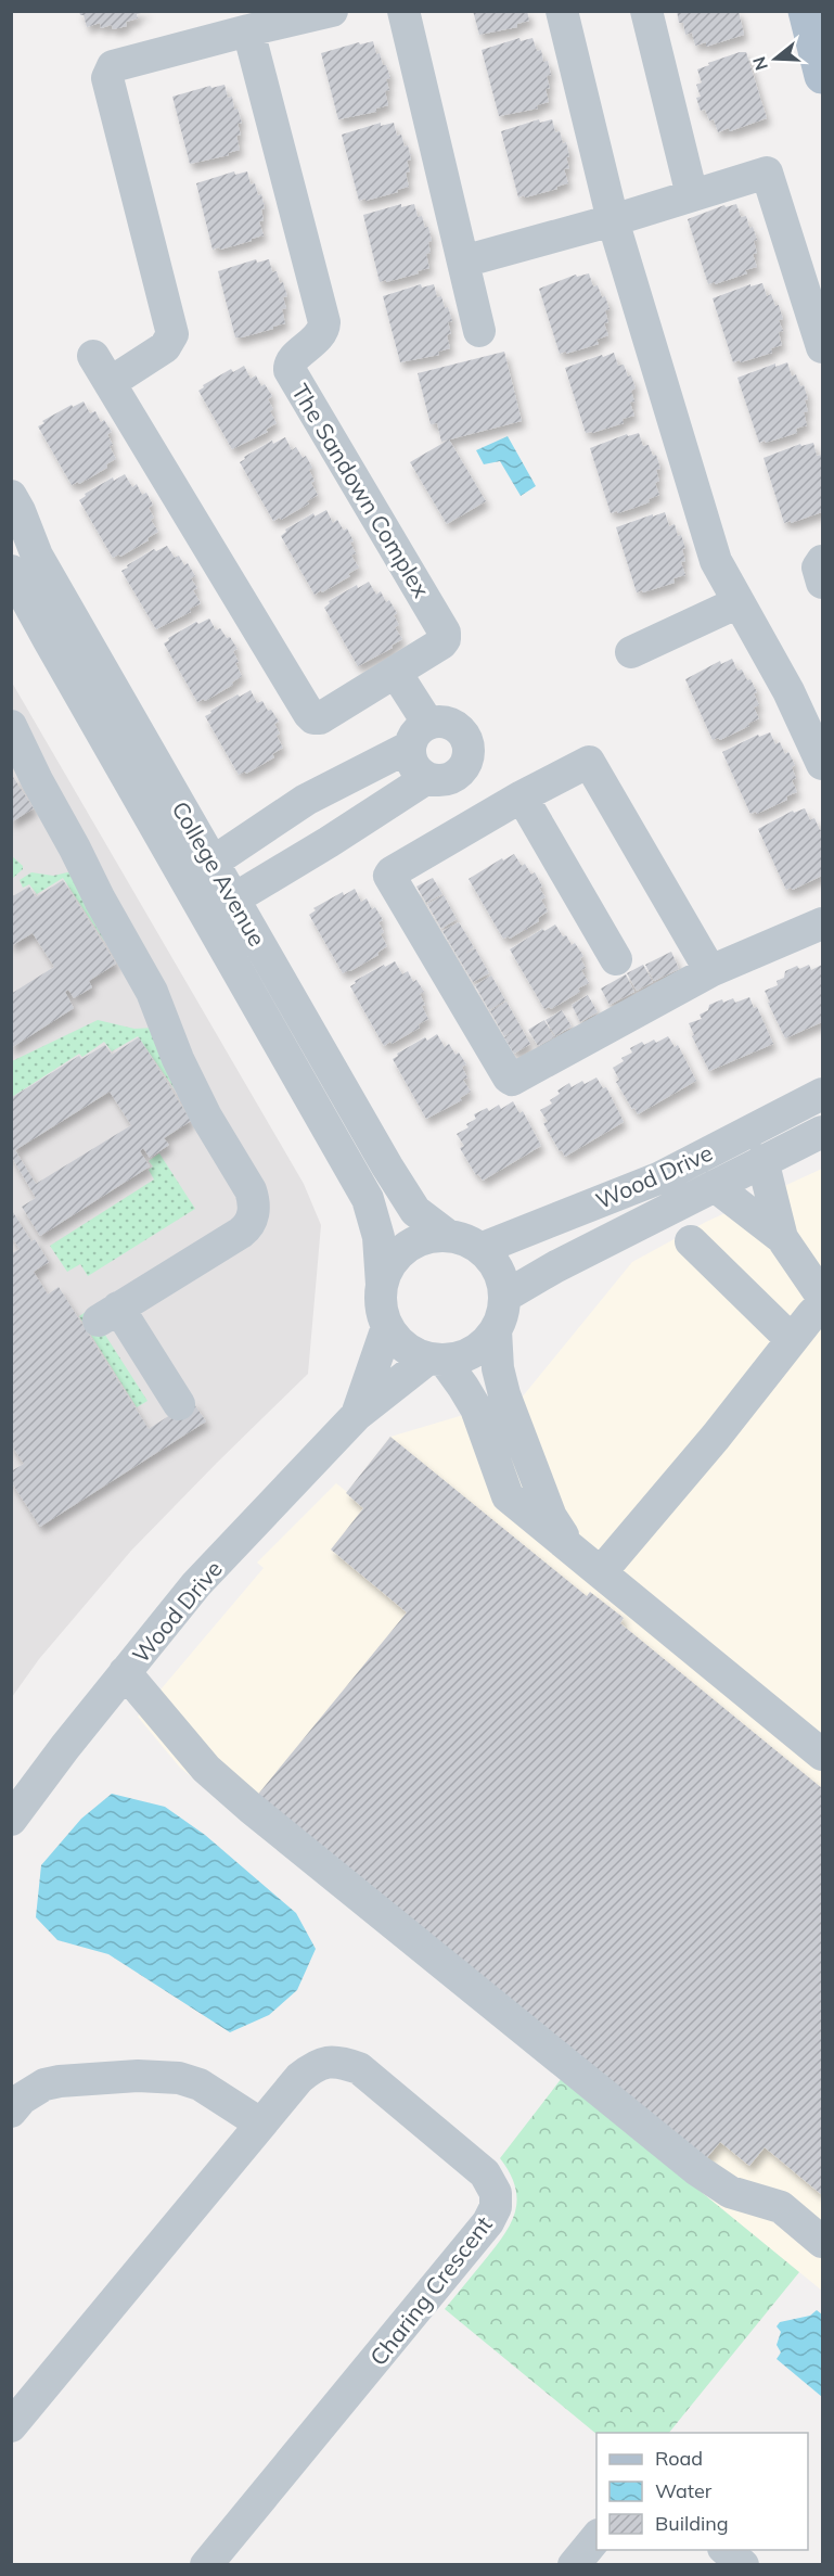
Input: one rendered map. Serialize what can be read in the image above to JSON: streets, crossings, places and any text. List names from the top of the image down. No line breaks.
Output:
{"streets":{"street":["The Sandown Complex","College Avenue","Wood Drive","Charing Crescent"]},"crossings":[["College Avenue","Wood Drive"]],"legend":["Road","Water","Building"],"north":"left"}
